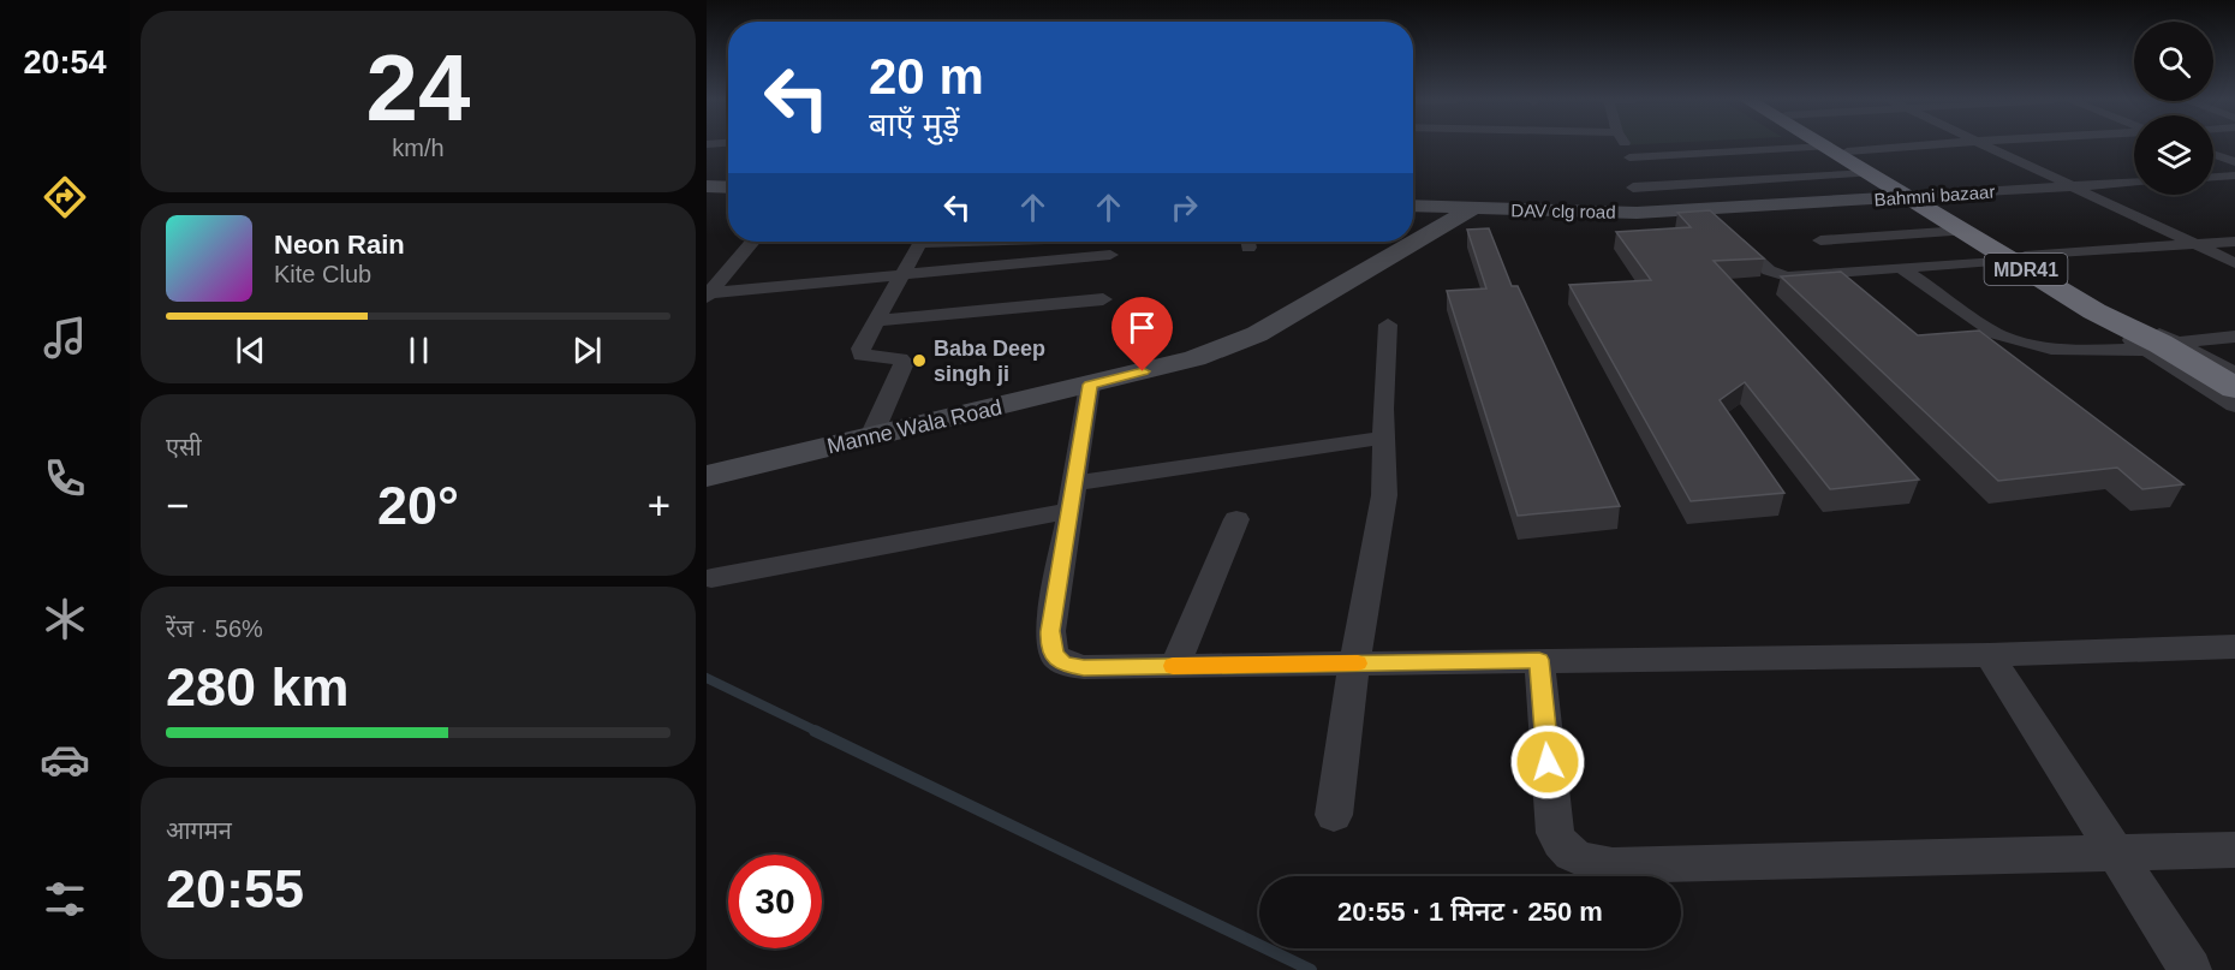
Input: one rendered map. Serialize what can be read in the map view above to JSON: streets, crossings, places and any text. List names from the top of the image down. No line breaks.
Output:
{"streets":{"highway":["MDR41"],"street":["Bahmni bazaar","DAV clg road","Manne Wala Road"]},"crossings":[["Bahmni bazaar","DAV clg road"],["Bahmni bazaar","MDR41"],["DAV clg road","Manne Wala Road"]],"places":["Baba Deep singh ji"],"page":{"tabs":"20:54","tile":[["24","km/h"],"एसी",["रेंज · 56%","280 km"],["आगमन","20:55"]],"turn":["20 m","बाएँ मुड़ें"],"song":["Neon Rain","Kite Club"],"heat":["−","20°","+"],"limit":"30","trip":"20:55 · 1 मिनट · 250 m"}}
